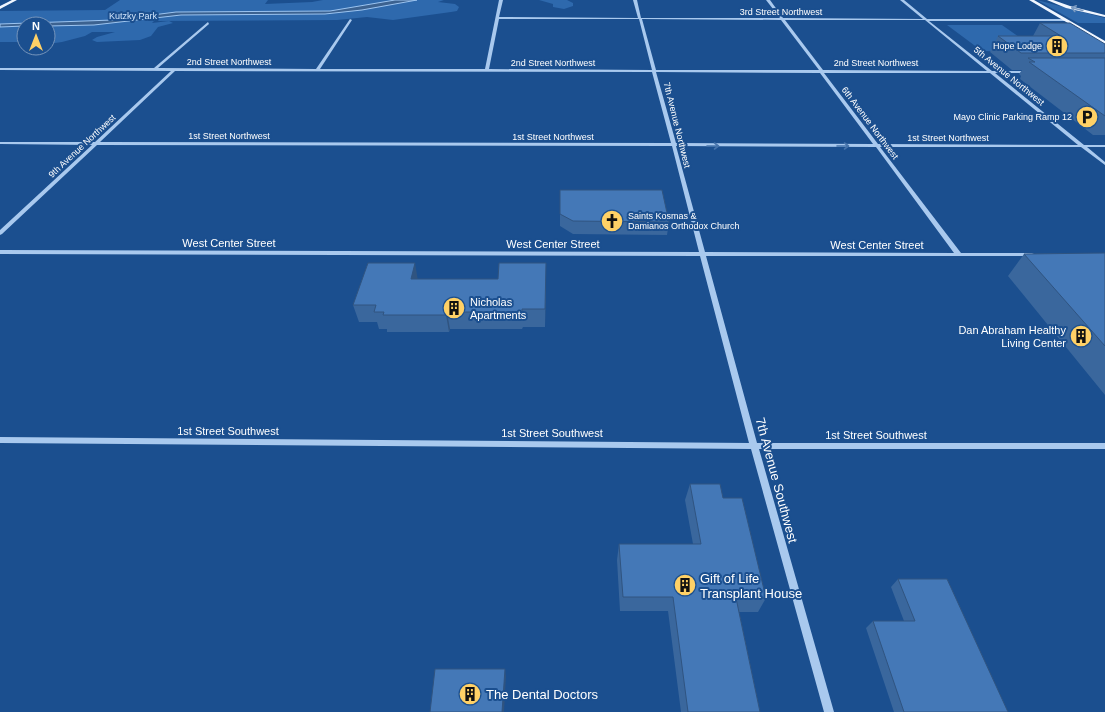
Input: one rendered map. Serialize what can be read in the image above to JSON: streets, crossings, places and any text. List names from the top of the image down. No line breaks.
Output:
{"streets":{"street":["3rd Street Northwest","2nd Street Northwest","5th Avenue Northwest","6th Avenue Northwest","7th Avenue Northwest","1st Street Northwest","9th Avenue Northwest","West Center Street","1st Street Southwest","7th Avenue Southwest"]},"crossings":[["3rd Street Northwest","5th Avenue Northwest"],["3rd Street Northwest","6th Avenue Northwest"],["3rd Street Northwest","7th Avenue Northwest"],["2nd Street Northwest","5th Avenue Northwest"],["2nd Street Northwest","6th Avenue Northwest"],["2nd Street Northwest","7th Avenue Northwest"],["2nd Street Northwest","9th Avenue Northwest"],["5th Avenue Northwest","1st Street Northwest"],["6th Avenue Northwest","1st Street Northwest"],["6th Avenue Northwest","West Center Street"],["7th Avenue Northwest","1st Street Northwest"],["7th Avenue Northwest","West Center Street"],["7th Avenue Northwest","7th Avenue Southwest"],["1st Street Northwest","9th Avenue Northwest"],["West Center Street","7th Avenue Southwest"],["1st Street Southwest","7th Avenue Southwest"]],"parks":["Kutzky Park"],"places":{"building":["Hope Lodge","Nicholas Apartments","Dan Abraham Healthy Living Center","Gift of Life Transplant House","The Dental Doctors"],"parking":["Mayo Clinic Parking Ramp 12"],"church":["Saints Kosmas & Damianos Orthodox Church"]},"north":"top"}
